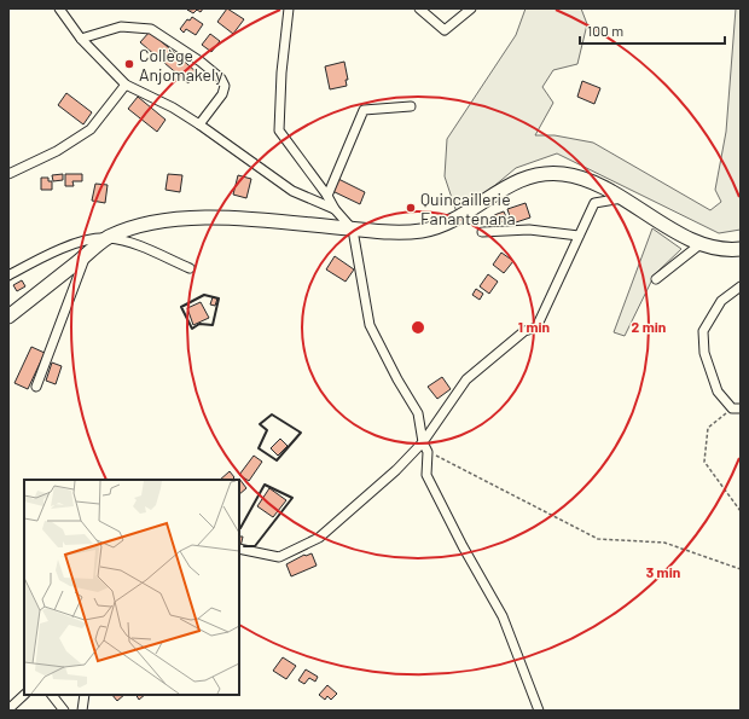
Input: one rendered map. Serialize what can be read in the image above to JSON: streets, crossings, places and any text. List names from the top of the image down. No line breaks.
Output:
{"places":["Collège Anjomakely","Quincaillerie Fanantenana"],"scale_bar":"100 m","rings":["1 min","2 min","3 min"]}
